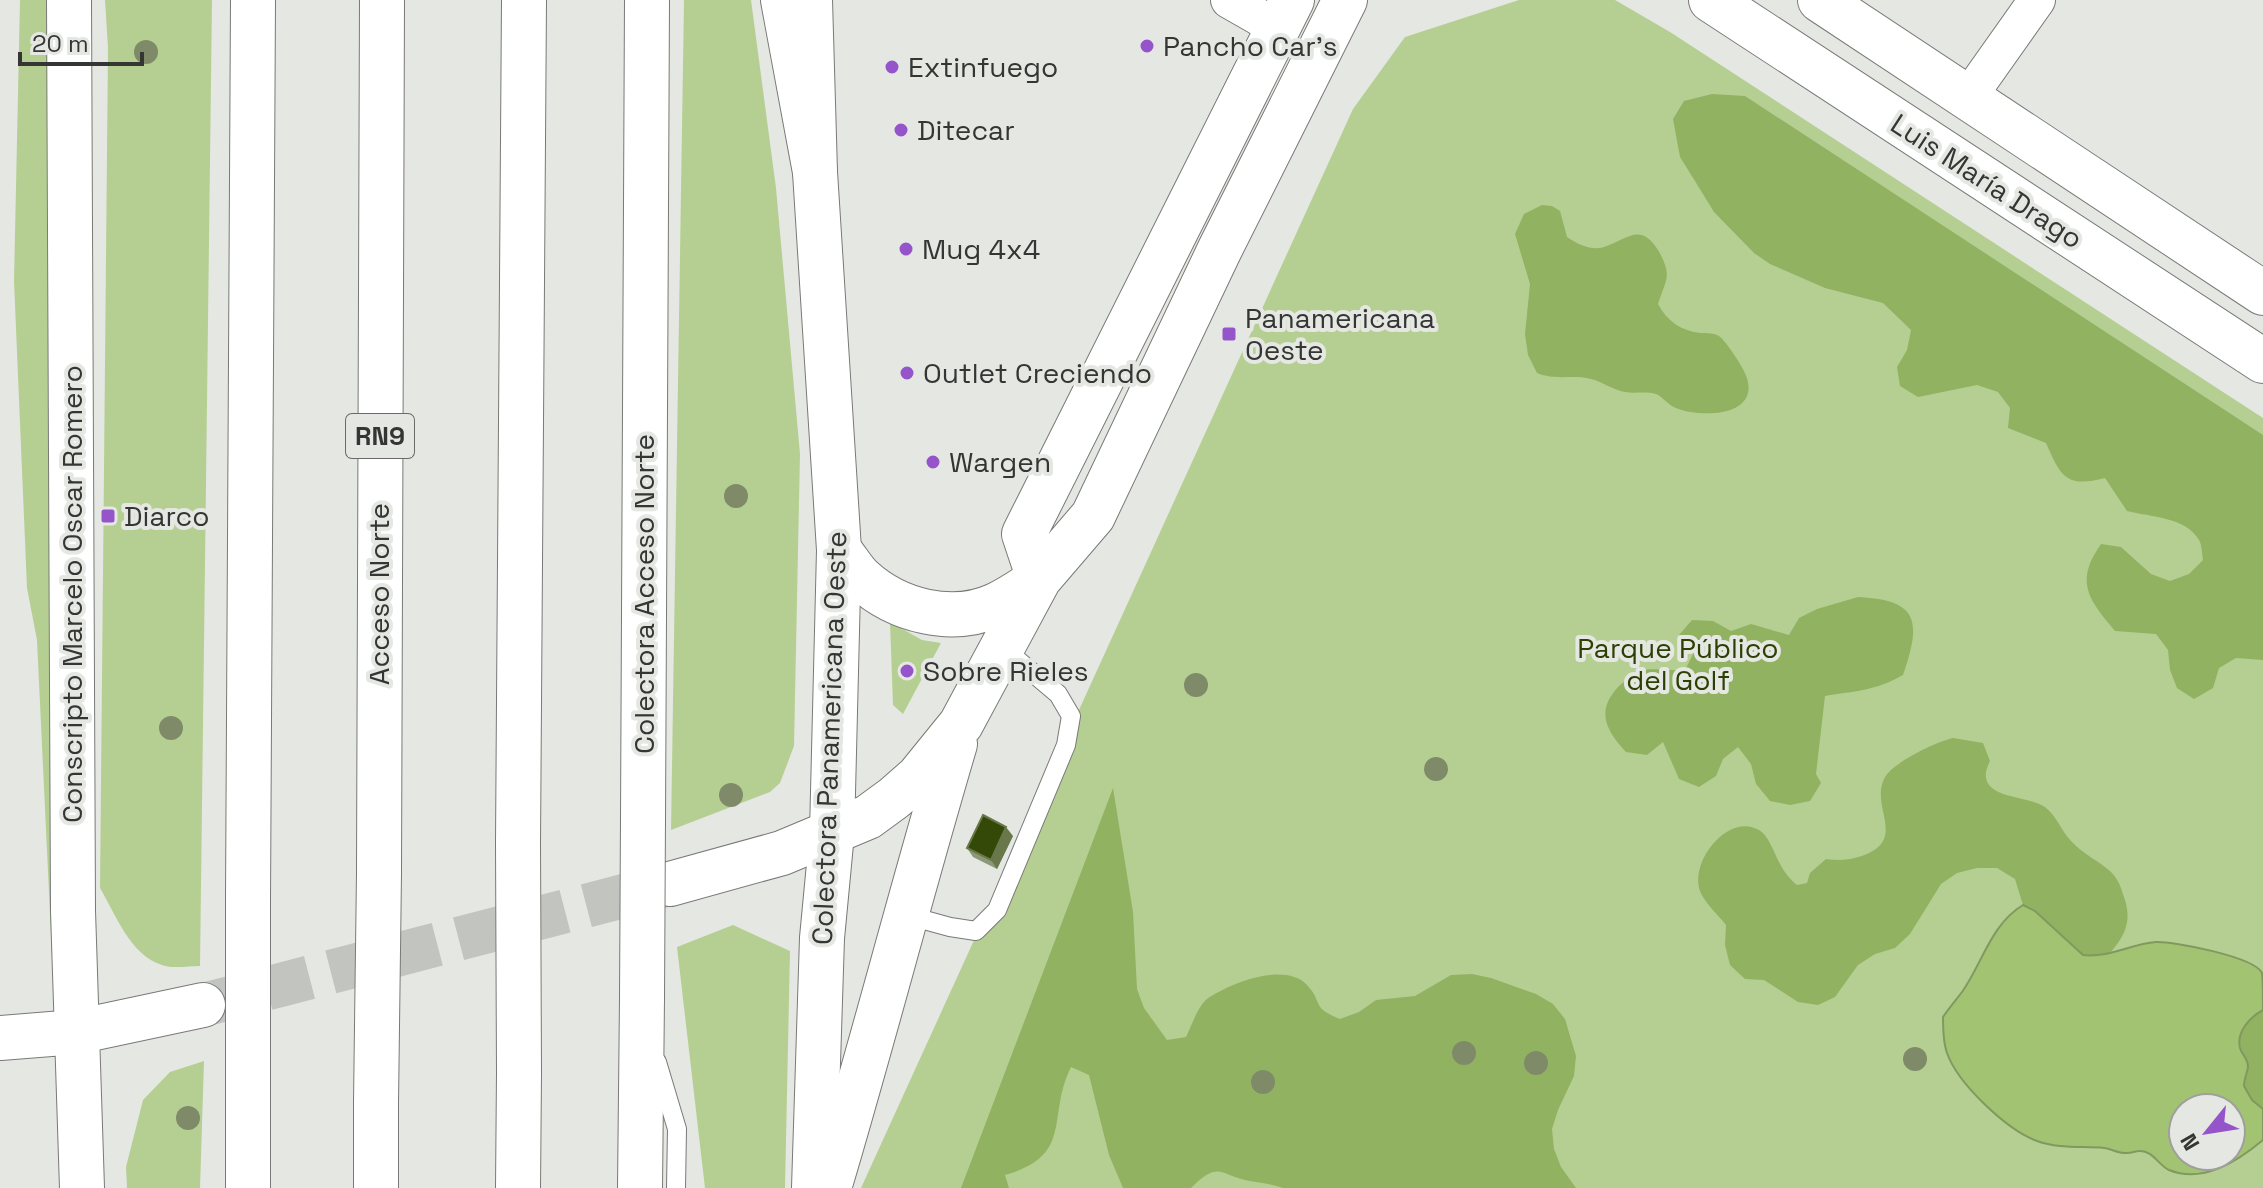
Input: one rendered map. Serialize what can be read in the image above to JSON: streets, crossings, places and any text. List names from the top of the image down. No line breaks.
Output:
{"streets":{"main road":["Luis María Drago","RN9","Conscripto Marcelo Oscar Romero","Acceso Norte","Colectora Acceso Norte","Colectora Panamericana Oeste"]},"parks":["Parque Público del Golf"],"places":{"other":["Pancho Car's","Extinfuego","Ditecar","Mug 4x4","Outlet Creciendo","Wargen","Sobre Rieles"],"transit":["Panamericana Oeste","Diarco"]},"scale_bar":"20 m","north":"bottom left"}
